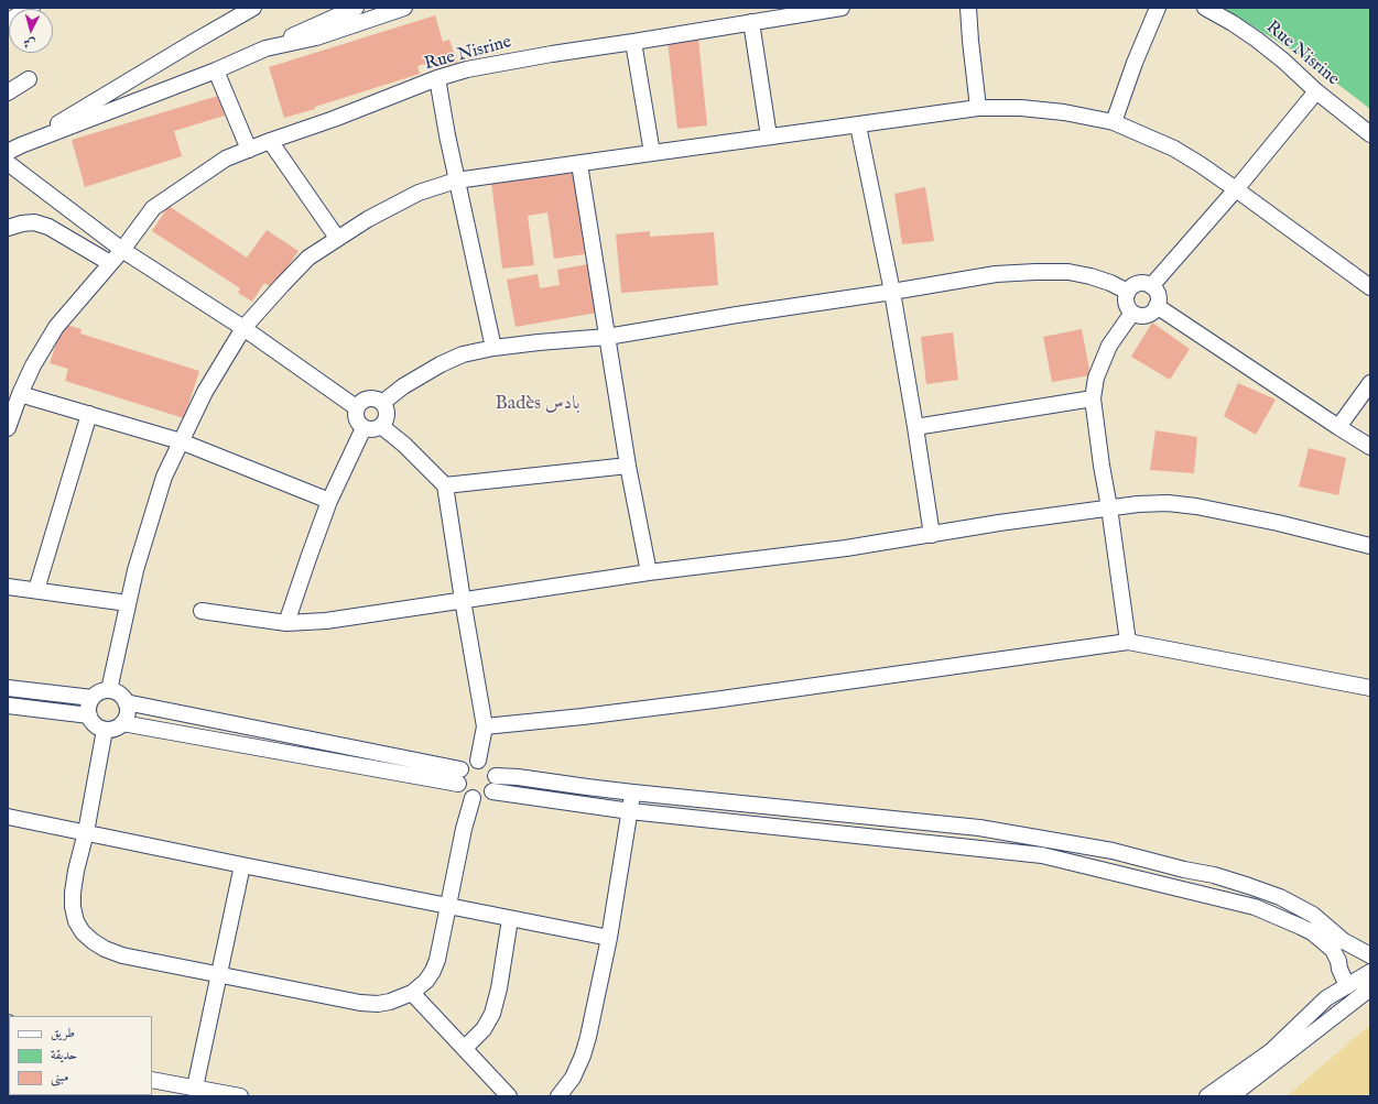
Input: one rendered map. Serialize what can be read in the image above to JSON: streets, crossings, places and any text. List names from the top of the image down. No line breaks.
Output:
{"streets":{"street":["Rue Nisrine"]},"districts":["Badès بادس"],"legend":["طريق","حديقة","مبنى"],"north":"bottom"}
